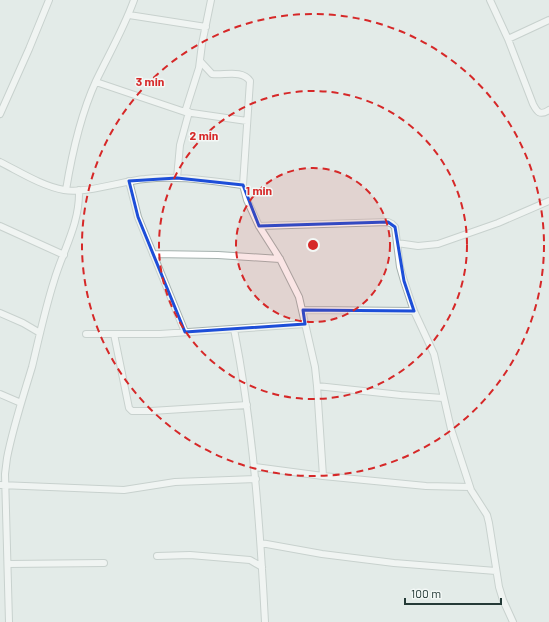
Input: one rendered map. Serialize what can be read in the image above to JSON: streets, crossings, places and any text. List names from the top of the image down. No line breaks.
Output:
{"scale_bar":"100 m","rings":["3 min","2 min","1 min"]}
